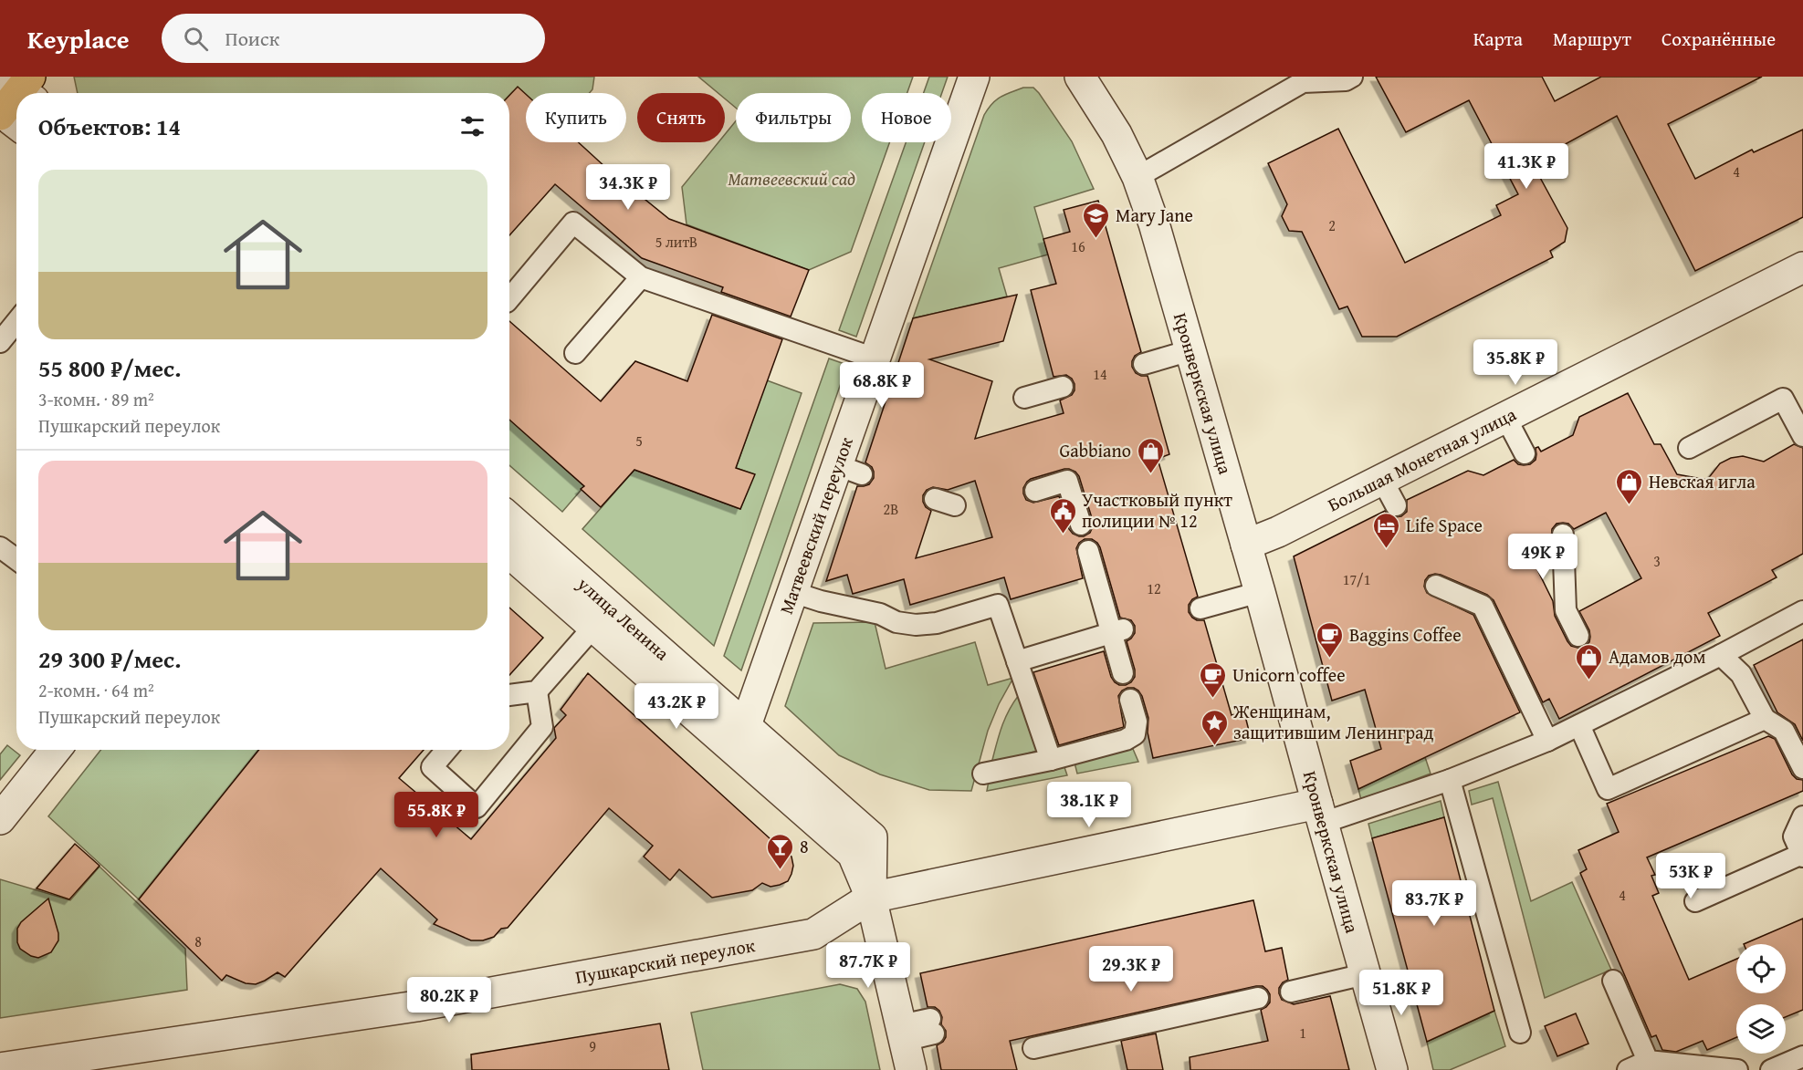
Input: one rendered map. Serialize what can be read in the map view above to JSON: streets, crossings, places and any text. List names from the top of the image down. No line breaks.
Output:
{"streets":{"street":["Кронверкская улица","Большая Монетная улица","Матвеевский переулок","улица Ленина","Пушкарский переулок"]},"crossings":[["Кронверкская улица","Большая Монетная улица"],["Кронверкская улица","Пушкарский переулок"],["Матвеевский переулок","улица Ленина"],["улица Ленина","Пушкарский переулок"]],"parks":["Матвеевский сад"],"places":{"school or university":["Mary Jane"],"shop":["Gabbiano","Невская игла","Адамов дом"],"public building":["Участковый пункт полиции № 12"],"hotel":["Life Space"],"cafe":["Baggins Coffee","Unicorn coffee"],"place":["Женщинам, защитившим Ленинград"],"bar":["8"]},"house_numbers":["4","2","5 литВ","16","14","5","2В","3","17/1","12","4","8","1","9"],"page":{"header":"Keyplace","search":"Поиск","nav":["Карта","Маршрут","Сохранённые"],"chip":["Купить","Снять","Фильтры","Новое"],"heading":"Объектов: 14","price":["41.3K ₽","34.3K ₽","35.8K ₽","68.8K ₽","49K ₽","43.2K ₽","38.1K ₽","55.8K ₽","53K ₽","83.7K ₽","87.7K ₽","29.3K ₽","51.8K ₽","80.2K ₽"],"list":[{"name":"55 800 ₽/мес.","note":"3-комн. · 89 m² · Пушкарский переулок"},{"name":"29 300 ₽/мес.","note":"2-комн. · 64 m² · Пушкарский переулок"}]}}
